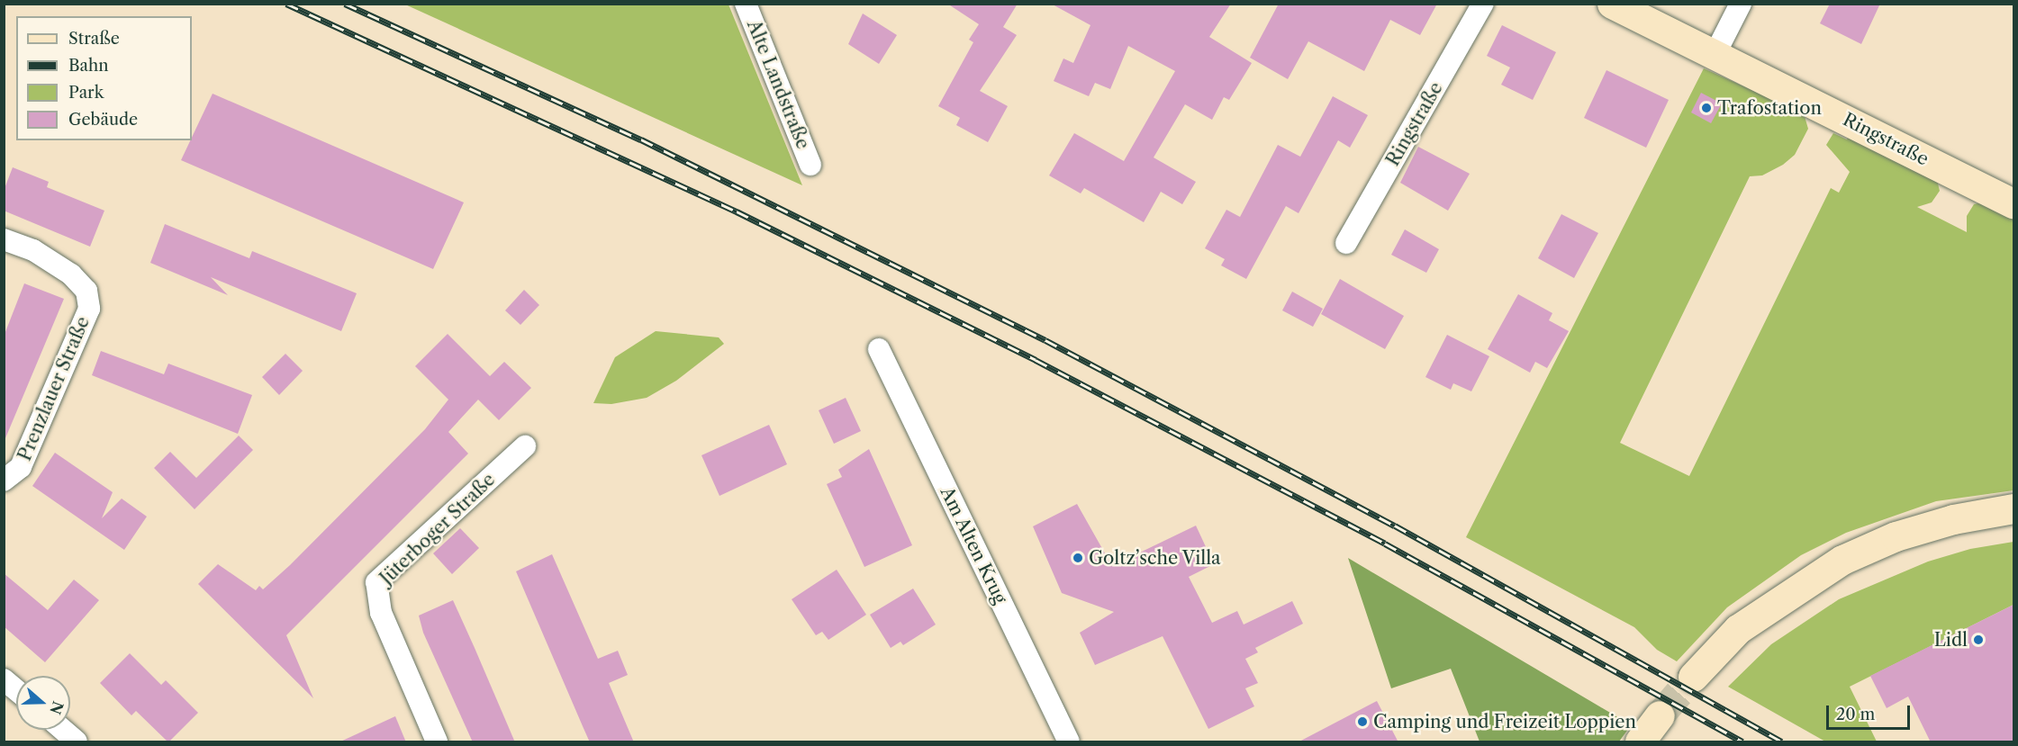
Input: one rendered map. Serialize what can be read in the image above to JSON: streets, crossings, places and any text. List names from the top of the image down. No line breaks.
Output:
{"streets":{"main road":["Ringstraße"],"street":["Alte Landstraße","Prenzlauer Straße","Jüterboger Straße","Am Alten Krug"]},"places":["Trafostation","Goltz’sche Villa","Lidl","Camping und Freizeit Loppien"],"legend":["Straße","Bahn","Park","Gebäude"],"scale_bar":"20 m","north":"right"}
